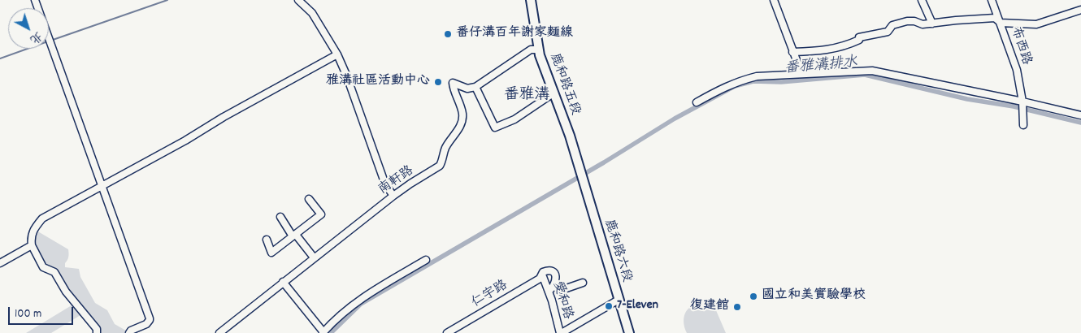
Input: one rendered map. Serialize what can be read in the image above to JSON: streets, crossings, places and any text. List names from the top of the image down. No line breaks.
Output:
{"streets":{"main road":["鹿和路五段","鹿和路六段"],"street":["布西路","南軒路","仁宇路","愛和路"]},"crossings":[["鹿和路五段","鹿和路六段"],["仁宇路","愛和路"]],"districts":["番雅溝"],"water":["番雅溝排水"],"places":["番仔溝百年謝家麵線","雅溝社區活動中心","國立和美實驗學校","7-Eleven","復建館"],"scale_bar":"100 m","north":"bottom right"}
